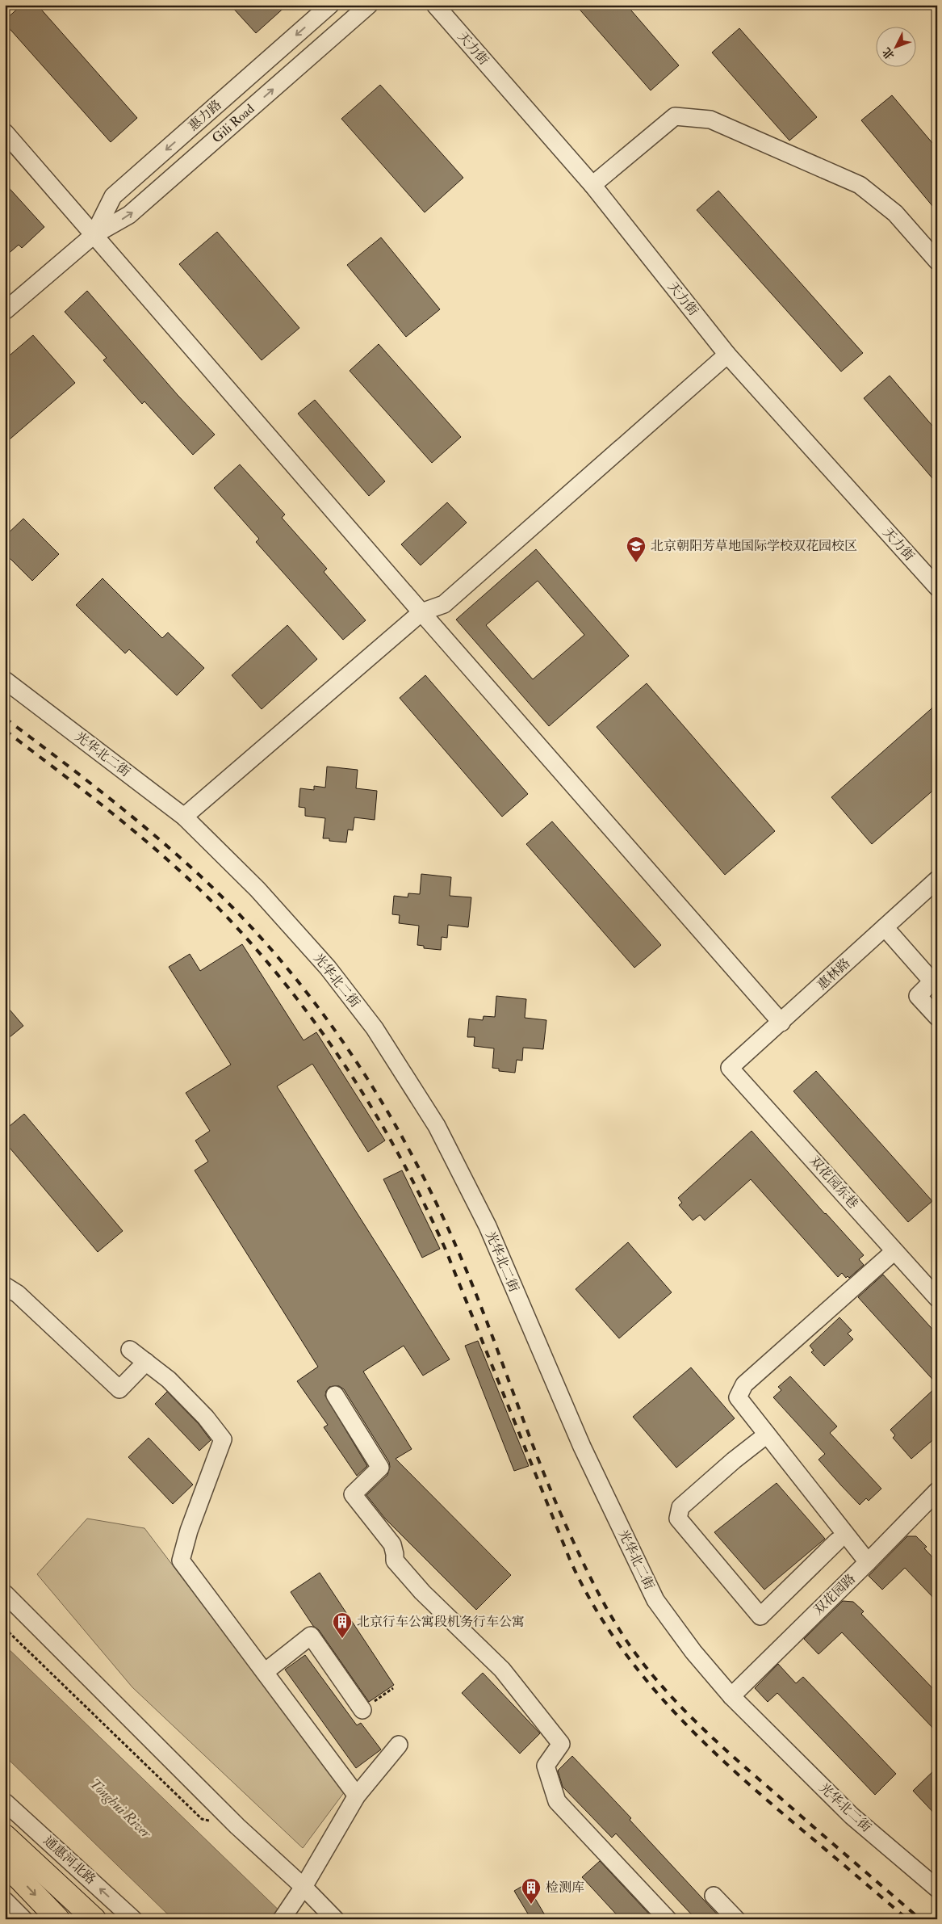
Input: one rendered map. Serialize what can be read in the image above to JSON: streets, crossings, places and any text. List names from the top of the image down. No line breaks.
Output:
{"streets":{"street":["天力街","惠力路","Gili Road","光华北二街","惠林路","双花园东巷","双花园路","通惠河北路"]},"crossings":[["惠力路","Gili Road"],["光华北二街","双花园路"],["惠林路","双花园东巷"]],"one_way":["惠力路","Gili Road"],"water":["Tonghui River"],"places":{"school or university":["北京朝阳芳草地国际学校双花园校区"],"building":["北京行车公寓段机务行车公寓","检测库"]},"north":"bottom left"}
